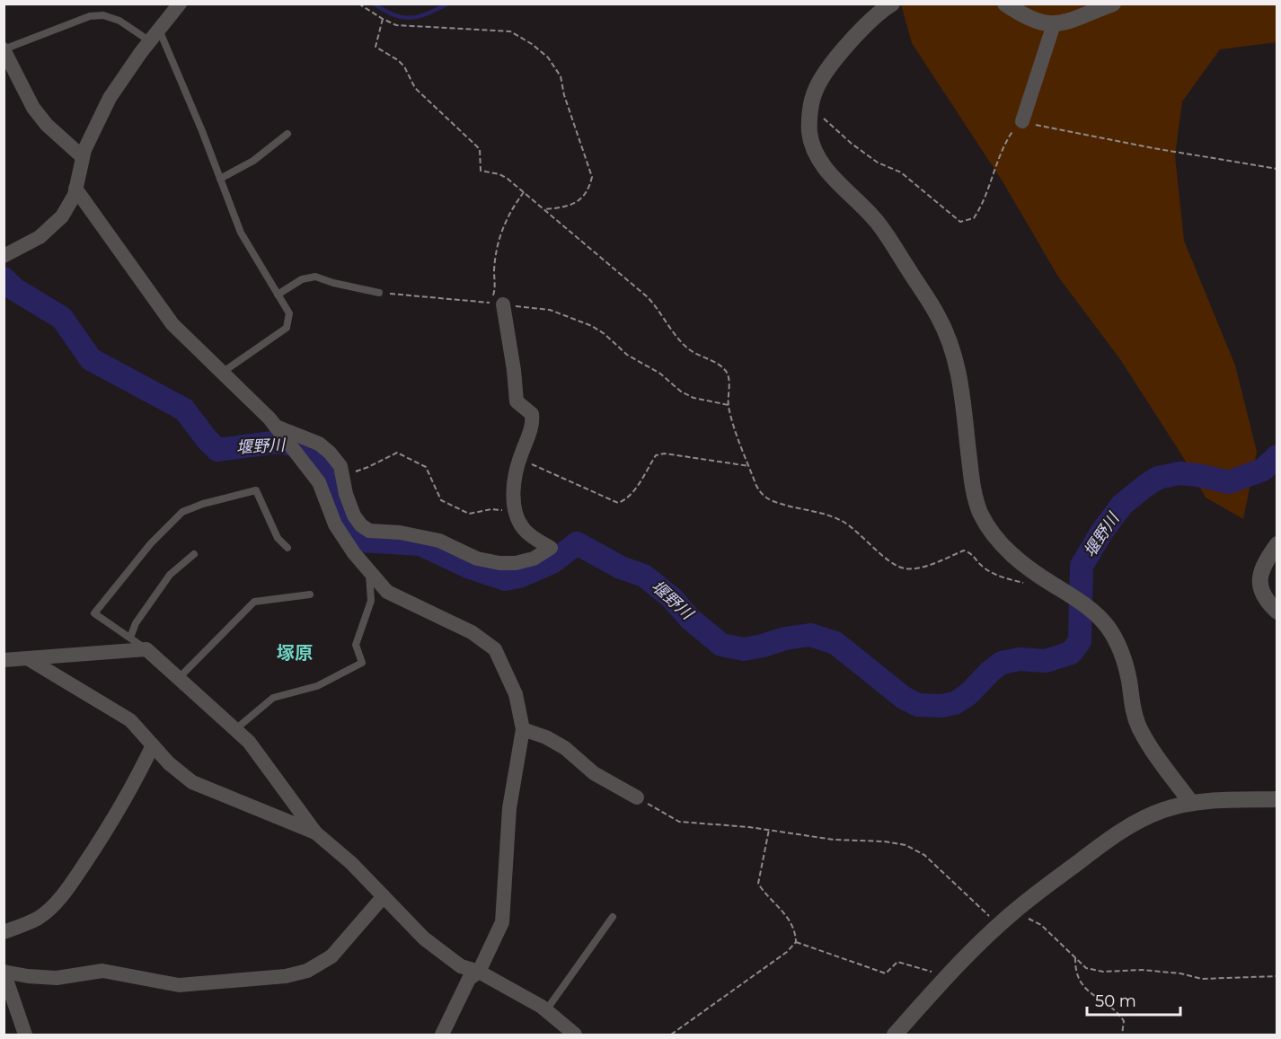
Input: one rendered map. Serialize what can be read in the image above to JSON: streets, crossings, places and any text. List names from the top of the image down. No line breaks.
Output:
{"districts":["塚原"],"water":["堰野川"],"scale_bar":"50 m"}
